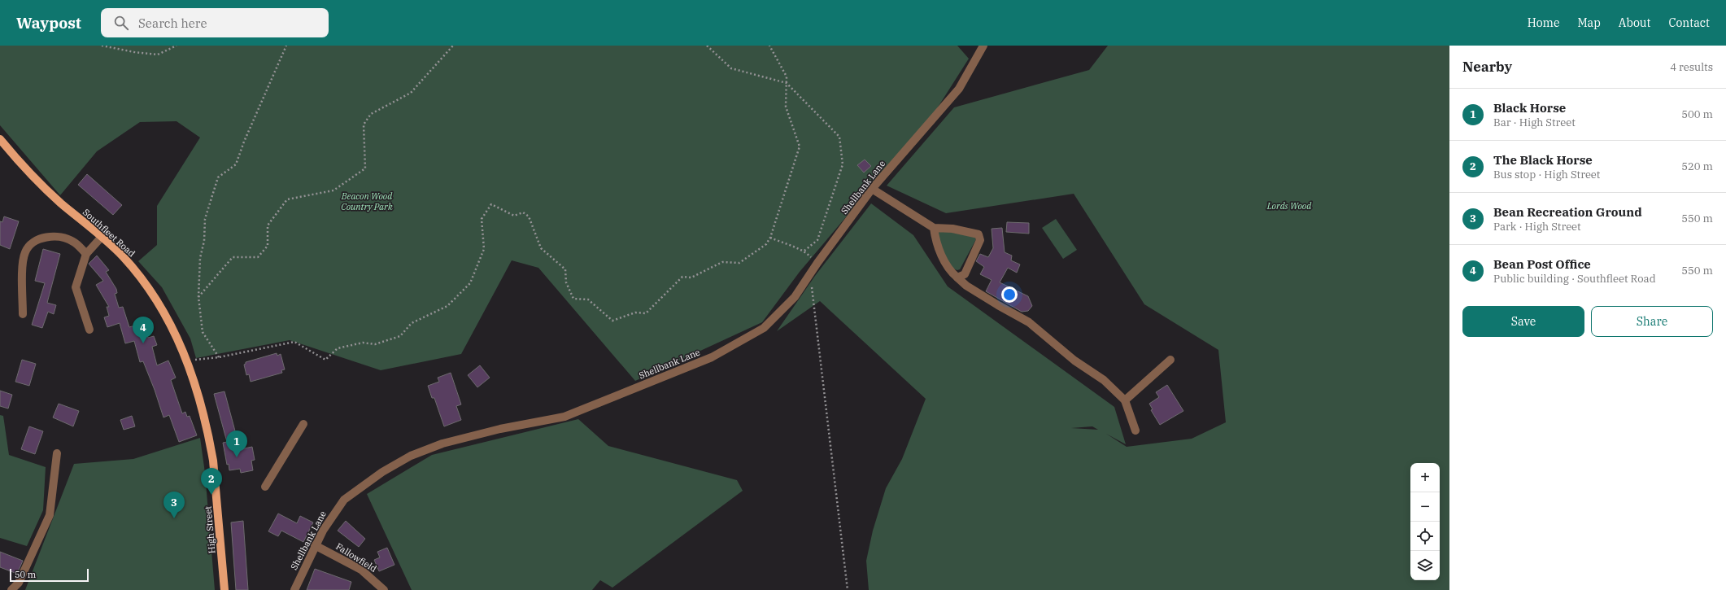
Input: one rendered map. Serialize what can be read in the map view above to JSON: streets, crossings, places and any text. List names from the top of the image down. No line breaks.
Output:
{"streets":{"main road":["Southfleet Road","High Street"],"street":["Shellbank Lane","Fallowfield"]},"crossings":[["Shellbank Lane","Fallowfield"],["Southfleet Road","High Street"]],"parks":["Beacon Wood Country Park","Lords Wood"],"scale_bar":"50 m","page":{"header":"Waypost","search":"Search here","nav":["Home","Map","About","Contact"],"heading":["Nearby","4 results"],"list":[{"mark":"1","name":"Black Horse","note":"Bar · High Street","value":"500 m"},{"mark":"2","name":"The Black Horse","note":"Bus stop · High Street","value":"520 m"},{"mark":"3","name":"Bean Recreation Ground","note":"Park · High Street","value":"550 m"},{"mark":"4","name":"Bean Post Office","note":"Public building · Southfleet Road","value":"550 m"}],"buttons":["Save","Share"],"pins":["4","1","2","3"],"map_buttons":["+","−"],"scale":"50 m"}}
